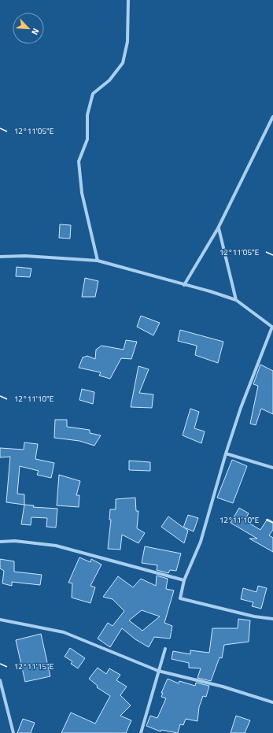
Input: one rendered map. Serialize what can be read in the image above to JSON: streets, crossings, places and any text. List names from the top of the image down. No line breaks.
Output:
{"north":"bottom right","coordinates":["12°11'05\"E","12°11'10\"E","12°11'15\"E"]}
